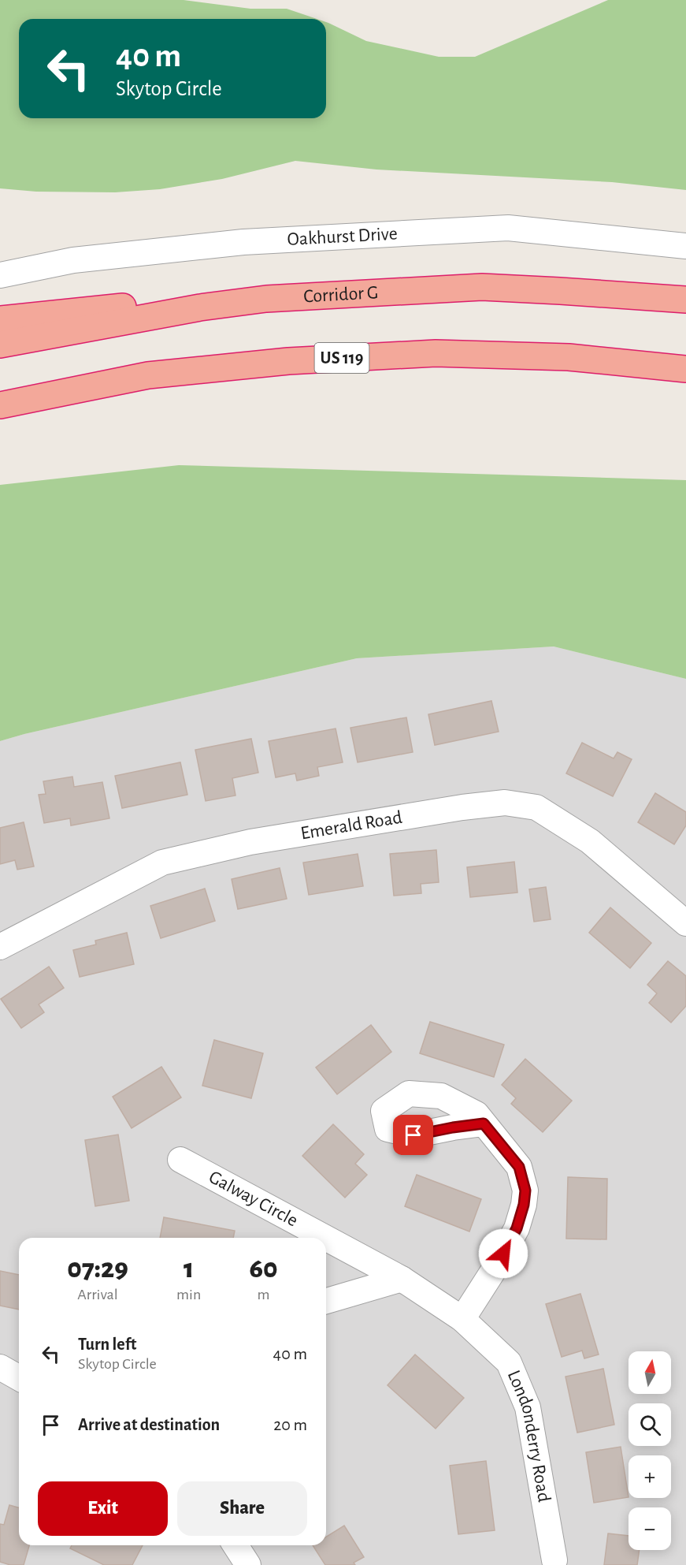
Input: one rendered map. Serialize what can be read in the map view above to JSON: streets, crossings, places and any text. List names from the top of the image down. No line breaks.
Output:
{"streets":{"highway":["Corridor G","US 119"],"street":["Oakhurst Drive","Emerald Road","Galway Circle","Londonderry Road"]},"crossings":[["Galway Circle","Londonderry Road"]],"north":"top","page":{"turn":["40 m","Skytop Circle"],"eta":["07:29","Arrival","1","min","60","m"],"list":[{"name":"Turn left","note":"Skytop Circle","value":"40 m"},{"name":"Arrive at destination","value":"20 m"}],"map_buttons":["+","−"],"buttons":["Exit","Share"]}}
